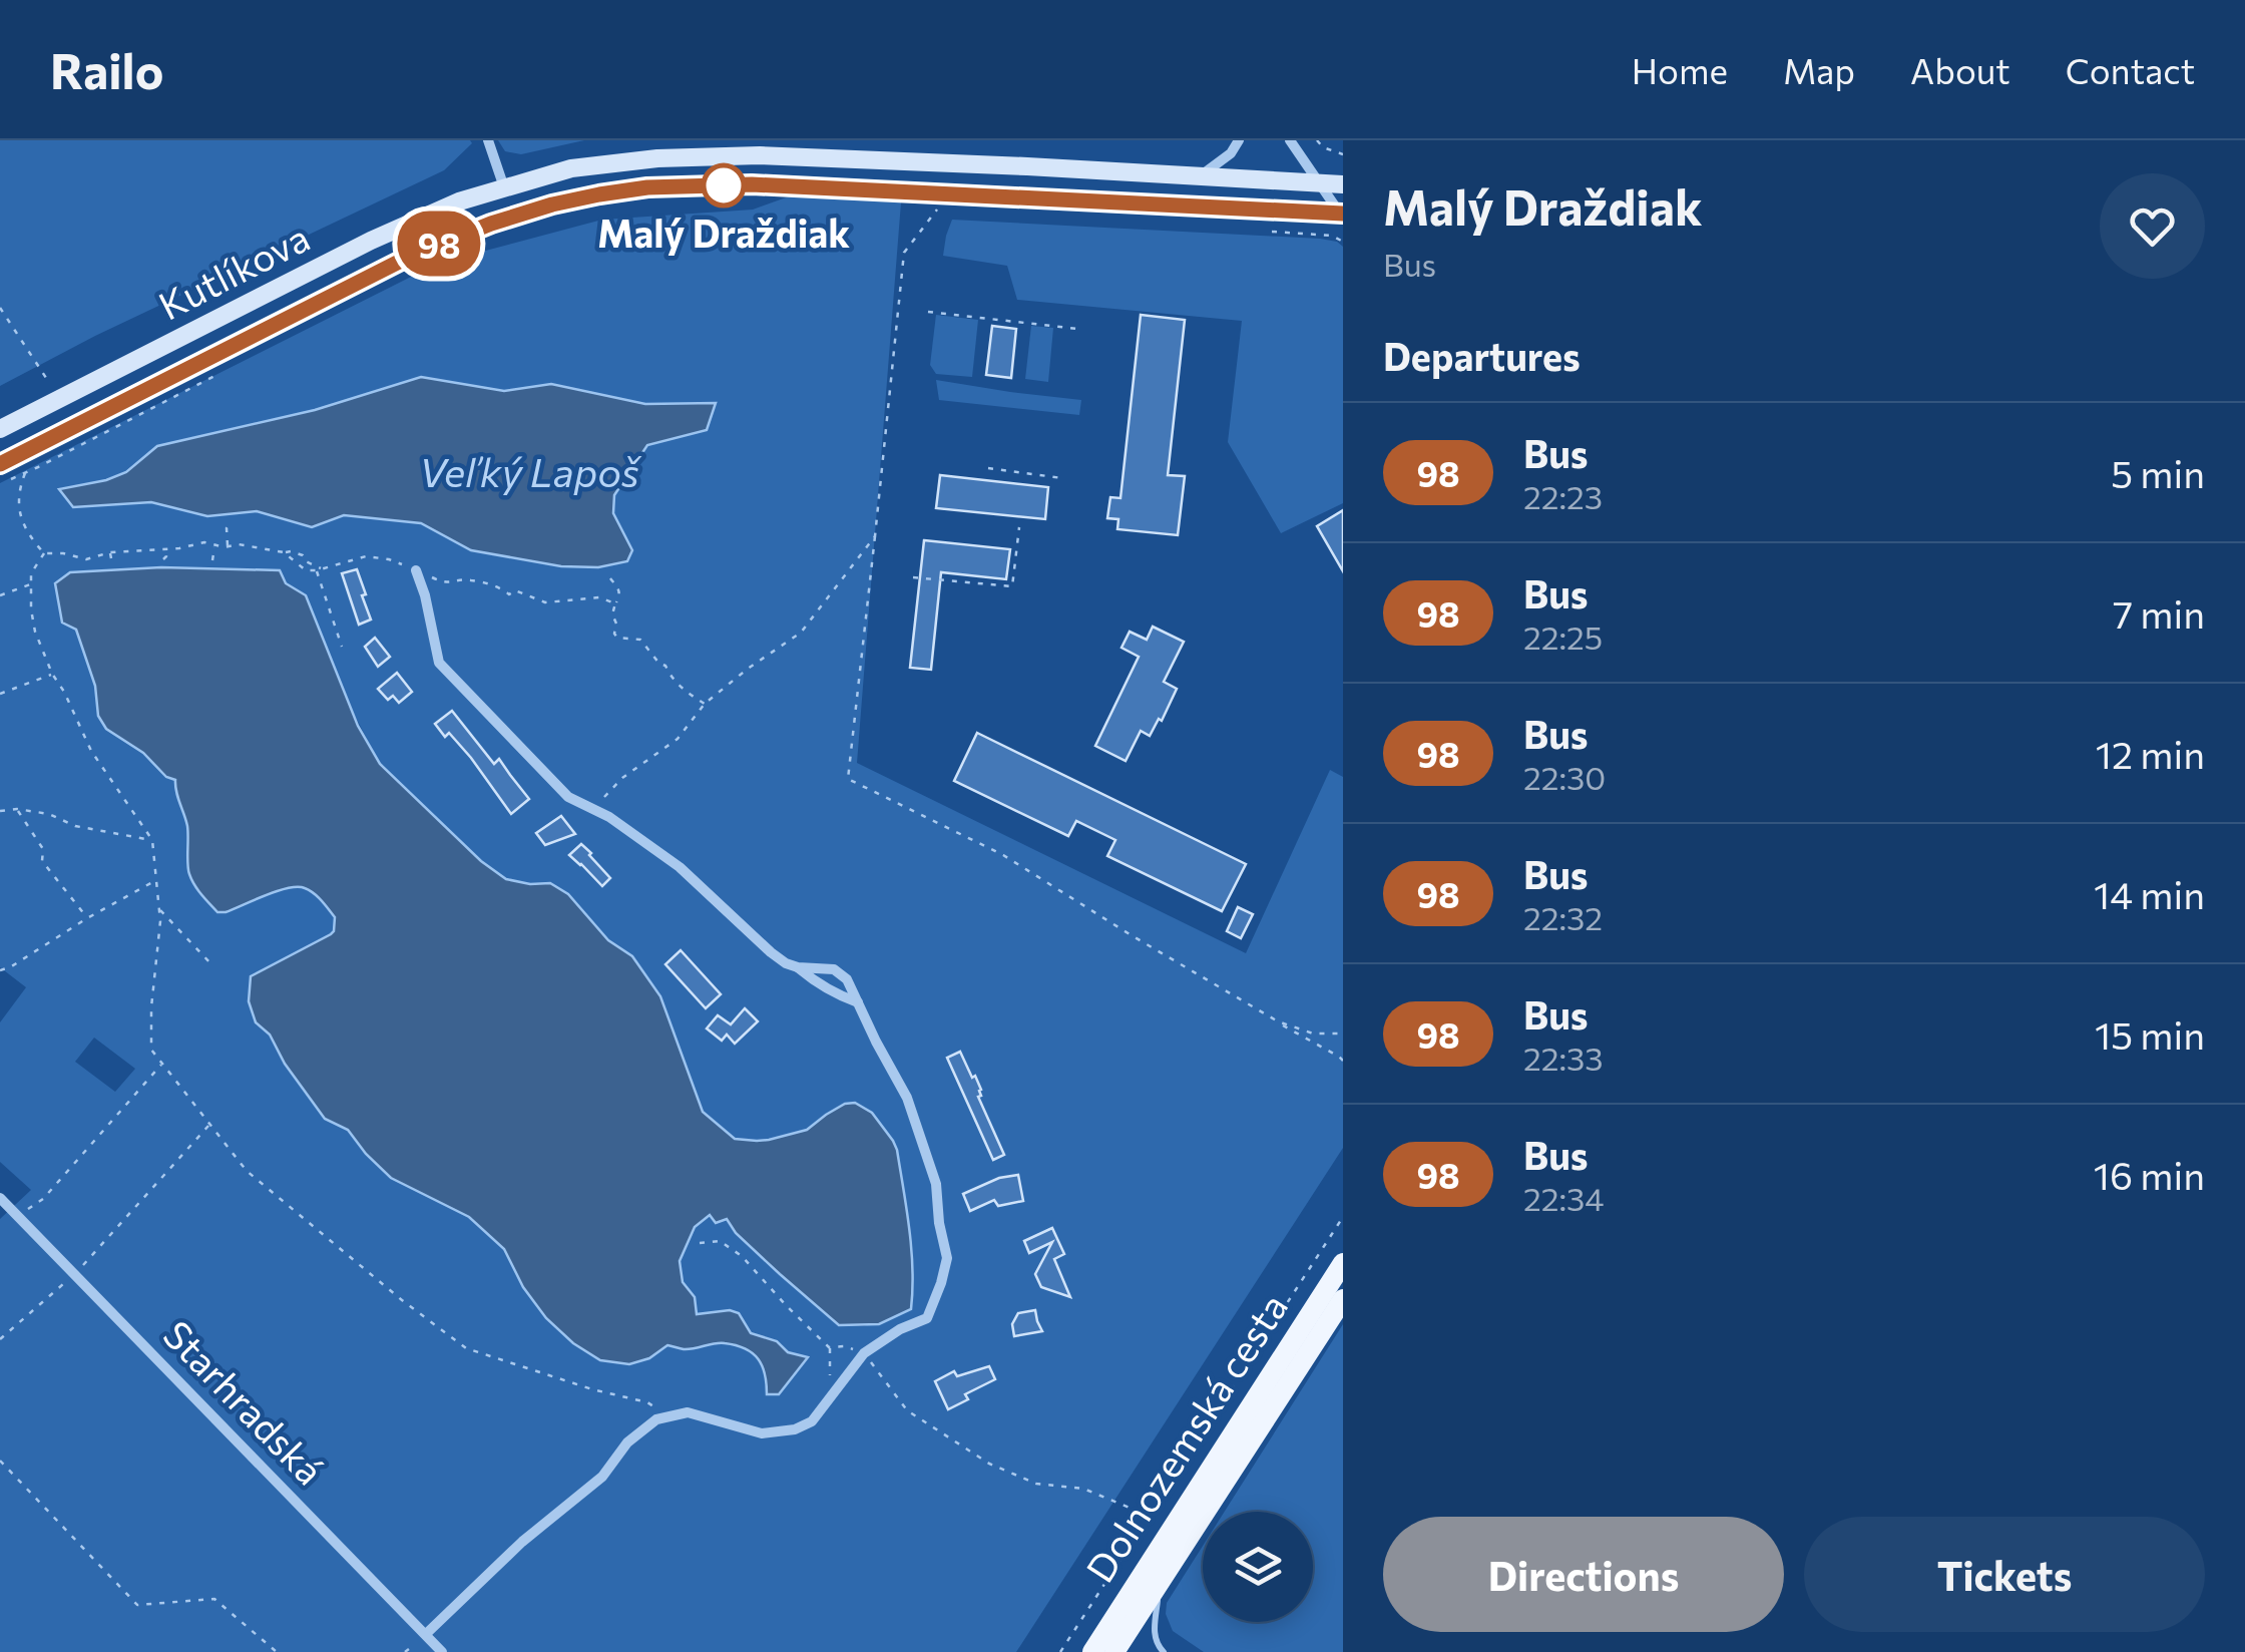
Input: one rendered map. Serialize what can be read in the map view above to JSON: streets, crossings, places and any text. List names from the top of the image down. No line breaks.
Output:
{"streets":{"main road":["Kutlíkova","Dolnozemská cesta"],"street":["Starhradská"]},"water":["Veľký Lapoš"],"places":["Malý Draždiak"],"lines":["bus line 98"],"page":{"header":"Railo","nav":["Home","Map","About","Contact"],"on_map":"98","heading":[["Malý Draždiak","Bus"],"Departures"],"list":[{"mark":"98","name":"Bus","note":"22:23","value":"5 min"},{"mark":"98","name":"Bus","note":"22:25","value":"7 min"},{"mark":"98","name":"Bus","note":"22:30","value":"12 min"},{"mark":"98","name":"Bus","note":"22:32","value":"14 min"},{"mark":"98","name":"Bus","note":"22:33","value":"15 min"},{"mark":"98","name":"Bus","note":"22:34","value":"16 min"}],"buttons":["Directions","Tickets"]}}
